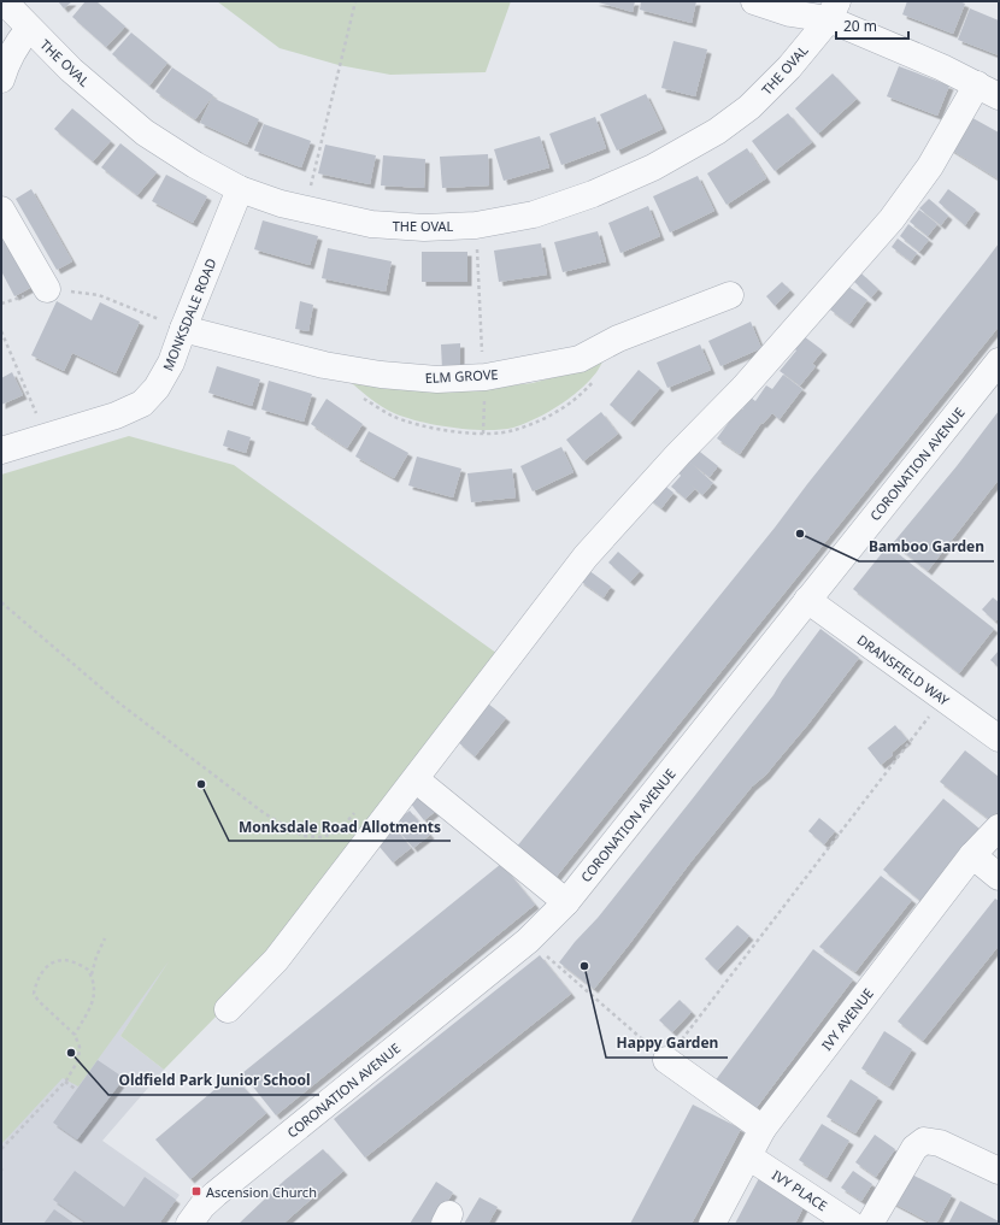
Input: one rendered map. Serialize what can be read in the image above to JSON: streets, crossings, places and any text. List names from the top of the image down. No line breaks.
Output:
{"streets":{"street":["THE OVAL","MONKSDALE ROAD","ELM GROVE","CORONATION AVENUE","DRANSFIELD WAY","IVY AVENUE","IVY PLACE"]},"crossings":[["THE OVAL","MONKSDALE ROAD"],["MONKSDALE ROAD","ELM GROVE"],["CORONATION AVENUE","DRANSFIELD WAY"],["IVY AVENUE","IVY PLACE"]],"places":{"other":["Bamboo Garden","Monksdale Road Allotments","Happy Garden","Oldfield Park Junior School"],"transit":["Ascension Church"]},"scale_bar":"20 m"}
